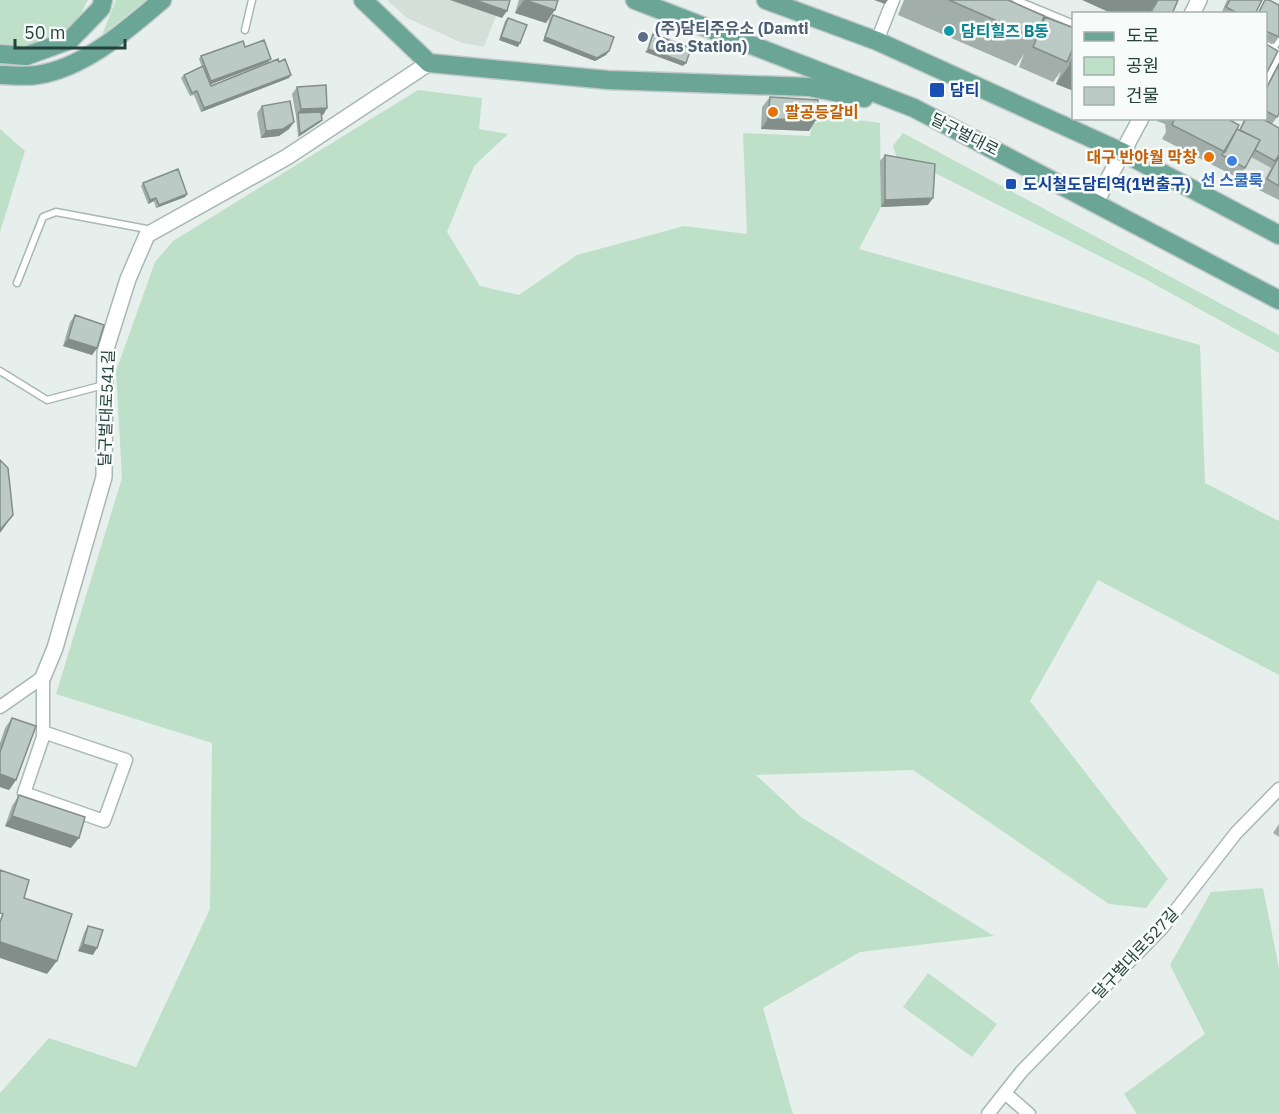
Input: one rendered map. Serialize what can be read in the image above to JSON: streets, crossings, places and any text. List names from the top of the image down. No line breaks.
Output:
{"streets":{"main road":["달구벌대로"],"street":["달구벌대로541길","달구벌대로527길"]},"places":{"other":["담티힐즈 B동","(주)담티주유소 (Damti Gas Station)","팔공등갈비","대구 반야월 막창","선 스쿨룩"],"transit":["담티","도시철도담티역(1번출구)"]},"legend":["도로","공원","건물"],"scale_bar":"50 m"}
